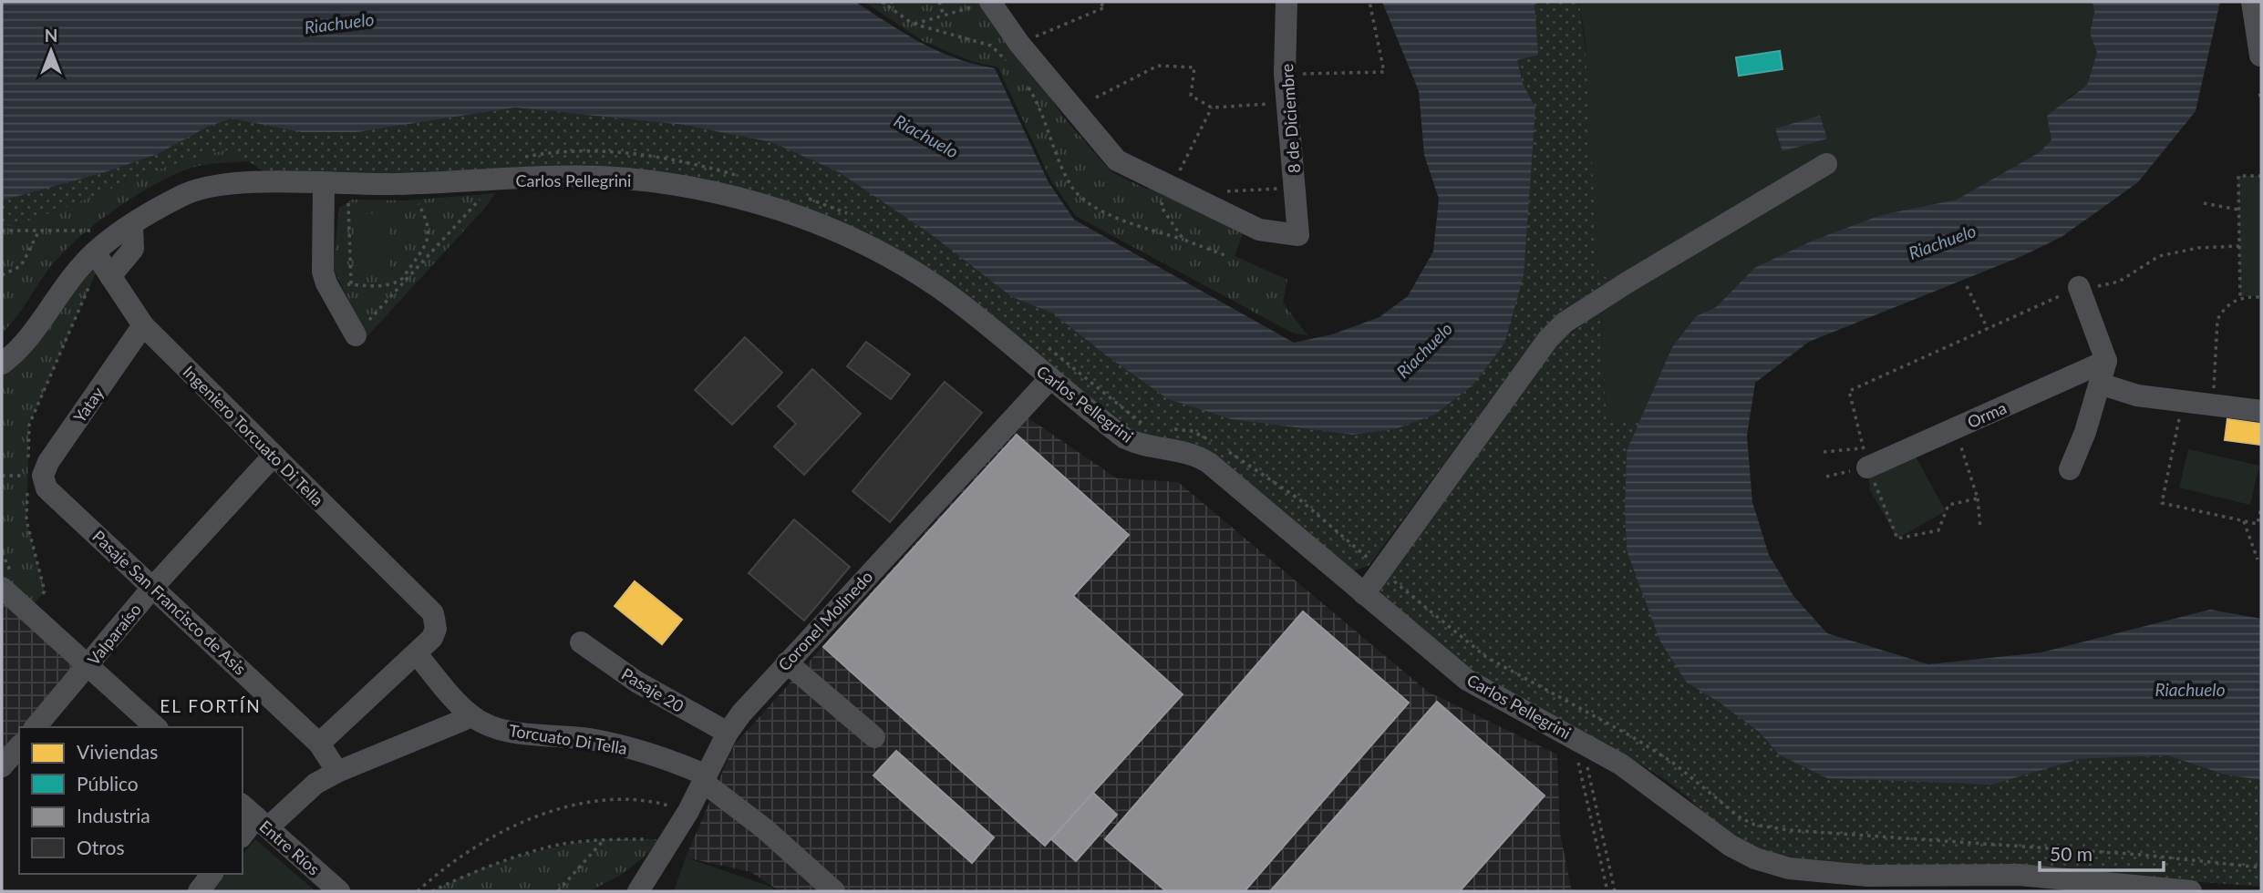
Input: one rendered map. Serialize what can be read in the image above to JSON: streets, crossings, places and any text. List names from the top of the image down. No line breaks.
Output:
{"streets":{"street":["8 de Diciembre","Carlos Pellegrini","Yatay","Orma","Ingeniero Torcuato Di Tella","Pasaje San Francisco de Asis","Coronel Molinedo","Valparaíso","Pasaje 20","Torcuato Di Tella","Entre Ríos"]},"crossings":[["Carlos Pellegrini","Ingeniero Torcuato Di Tella"],["Carlos Pellegrini","Coronel Molinedo"],["Yatay","Ingeniero Torcuato Di Tella"],["Yatay","Pasaje San Francisco de Asis"],["Ingeniero Torcuato Di Tella","Valparaíso"],["Ingeniero Torcuato Di Tella","Torcuato Di Tella"],["Pasaje San Francisco de Asis","Valparaíso"],["Coronel Molinedo","Pasaje 20"],["Coronel Molinedo","Torcuato Di Tella"]],"districts":["EL FORTÍN"],"water":["Riachuelo"],"legend":["Viviendas","Público","Industria","Otros"],"scale_bar":"50 m","north":"top"}
